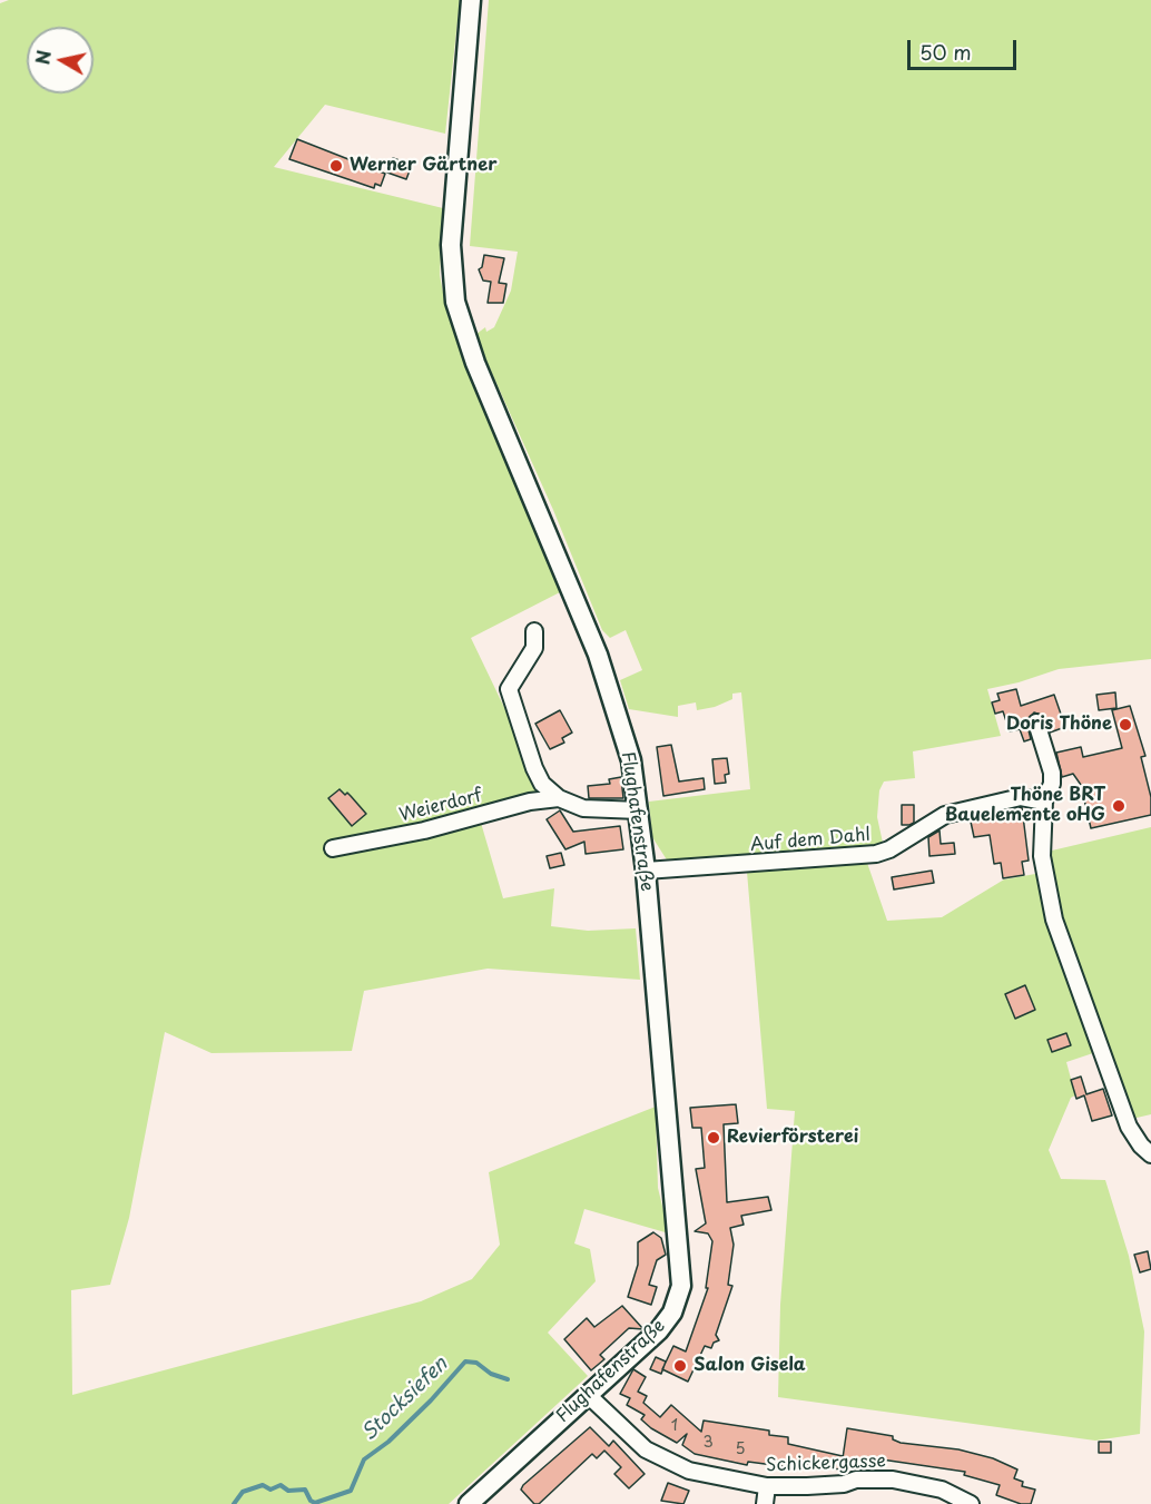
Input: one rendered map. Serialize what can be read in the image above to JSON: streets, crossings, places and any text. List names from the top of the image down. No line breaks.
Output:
{"streets":{"main road":["Flughafenstraße"],"street":["Weierdorf","Auf dem Dahl","Schickergasse"]},"crossings":[["Weierdorf","Flughafenstraße"],["Flughafenstraße","Auf dem Dahl"],["Flughafenstraße","Schickergasse"]],"water":["Stocksiefen"],"places":["Werner Gärtner","Doris Thöne","Thöne BRT Bauelemente oHG","Revierförsterei","Salon Gisela"],"house_numbers":["1","3","5"],"scale_bar":"50 m","north":"left"}
